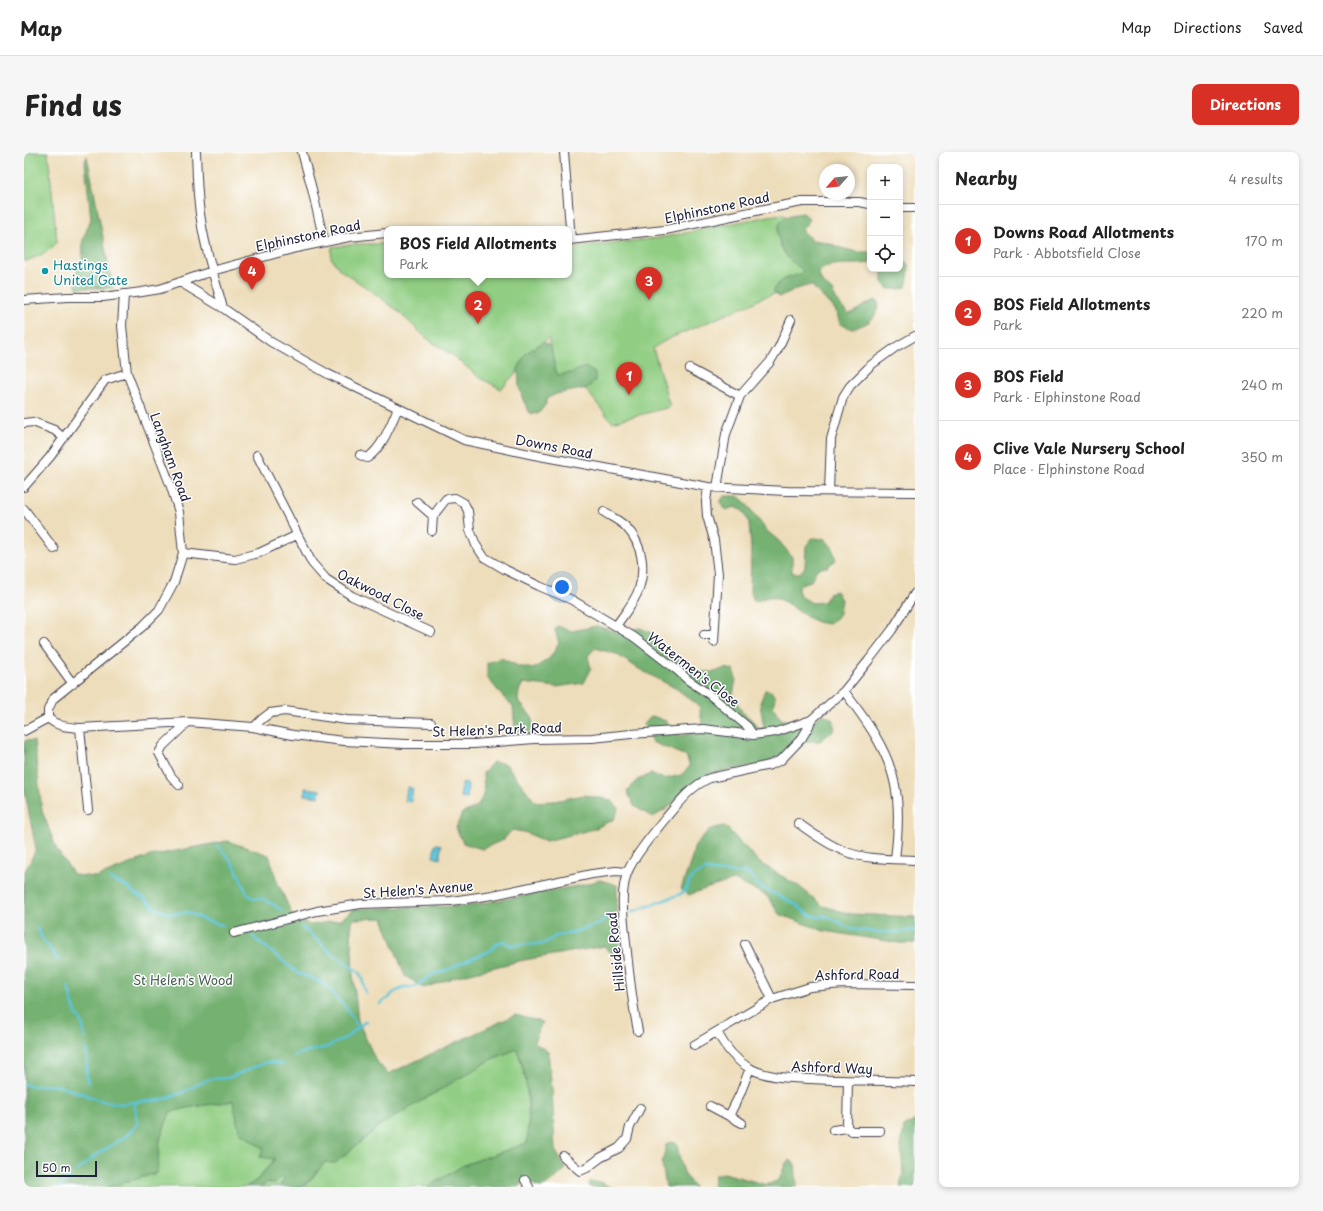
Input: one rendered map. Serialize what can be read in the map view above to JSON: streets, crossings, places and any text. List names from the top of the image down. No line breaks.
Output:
{"streets":{"street":["Elphinstone Road","Downs Road","Langham Road","Oakwood Close","Watermen's Close","St Helen's Park Road","St Helen's Avenue","Hillside Road","Ashford Road","Ashford Way"]},"crossings":[["Elphinstone Road","Downs Road"],["Elphinstone Road","Langham Road"],["Langham Road","St Helen's Park Road"],["Watermen's Close","St Helen's Park Road"],["St Helen's Avenue","Hillside Road"],["Ashford Road","Ashford Way"]],"parks":["St Helen's Wood"],"places":["Hastings United Gate"],"scale_bar":"50 m","north":"bottom left","page":{"header":"Map","nav":["Map","Directions","Saved"],"title":"Find us","buttons":"Directions","heading":["Nearby","4 results"],"map_buttons":["+","−"],"list":[{"mark":"1","name":"Downs Road Allotments","note":"Park · Abbotsfield Close","value":"170 m"},{"mark":"2","name":"BOS Field Allotments","note":"Park","value":"220 m"},{"mark":"3","name":"BOS Field","note":"Park · Elphinstone Road","value":"240 m"},{"mark":"4","name":"Clive Vale Nursery School","note":"Place · Elphinstone Road","value":"350 m"}],"popup":["BOS Field Allotments","Park"],"pins":["4","3","2","1"],"scale":"50 m"}}
